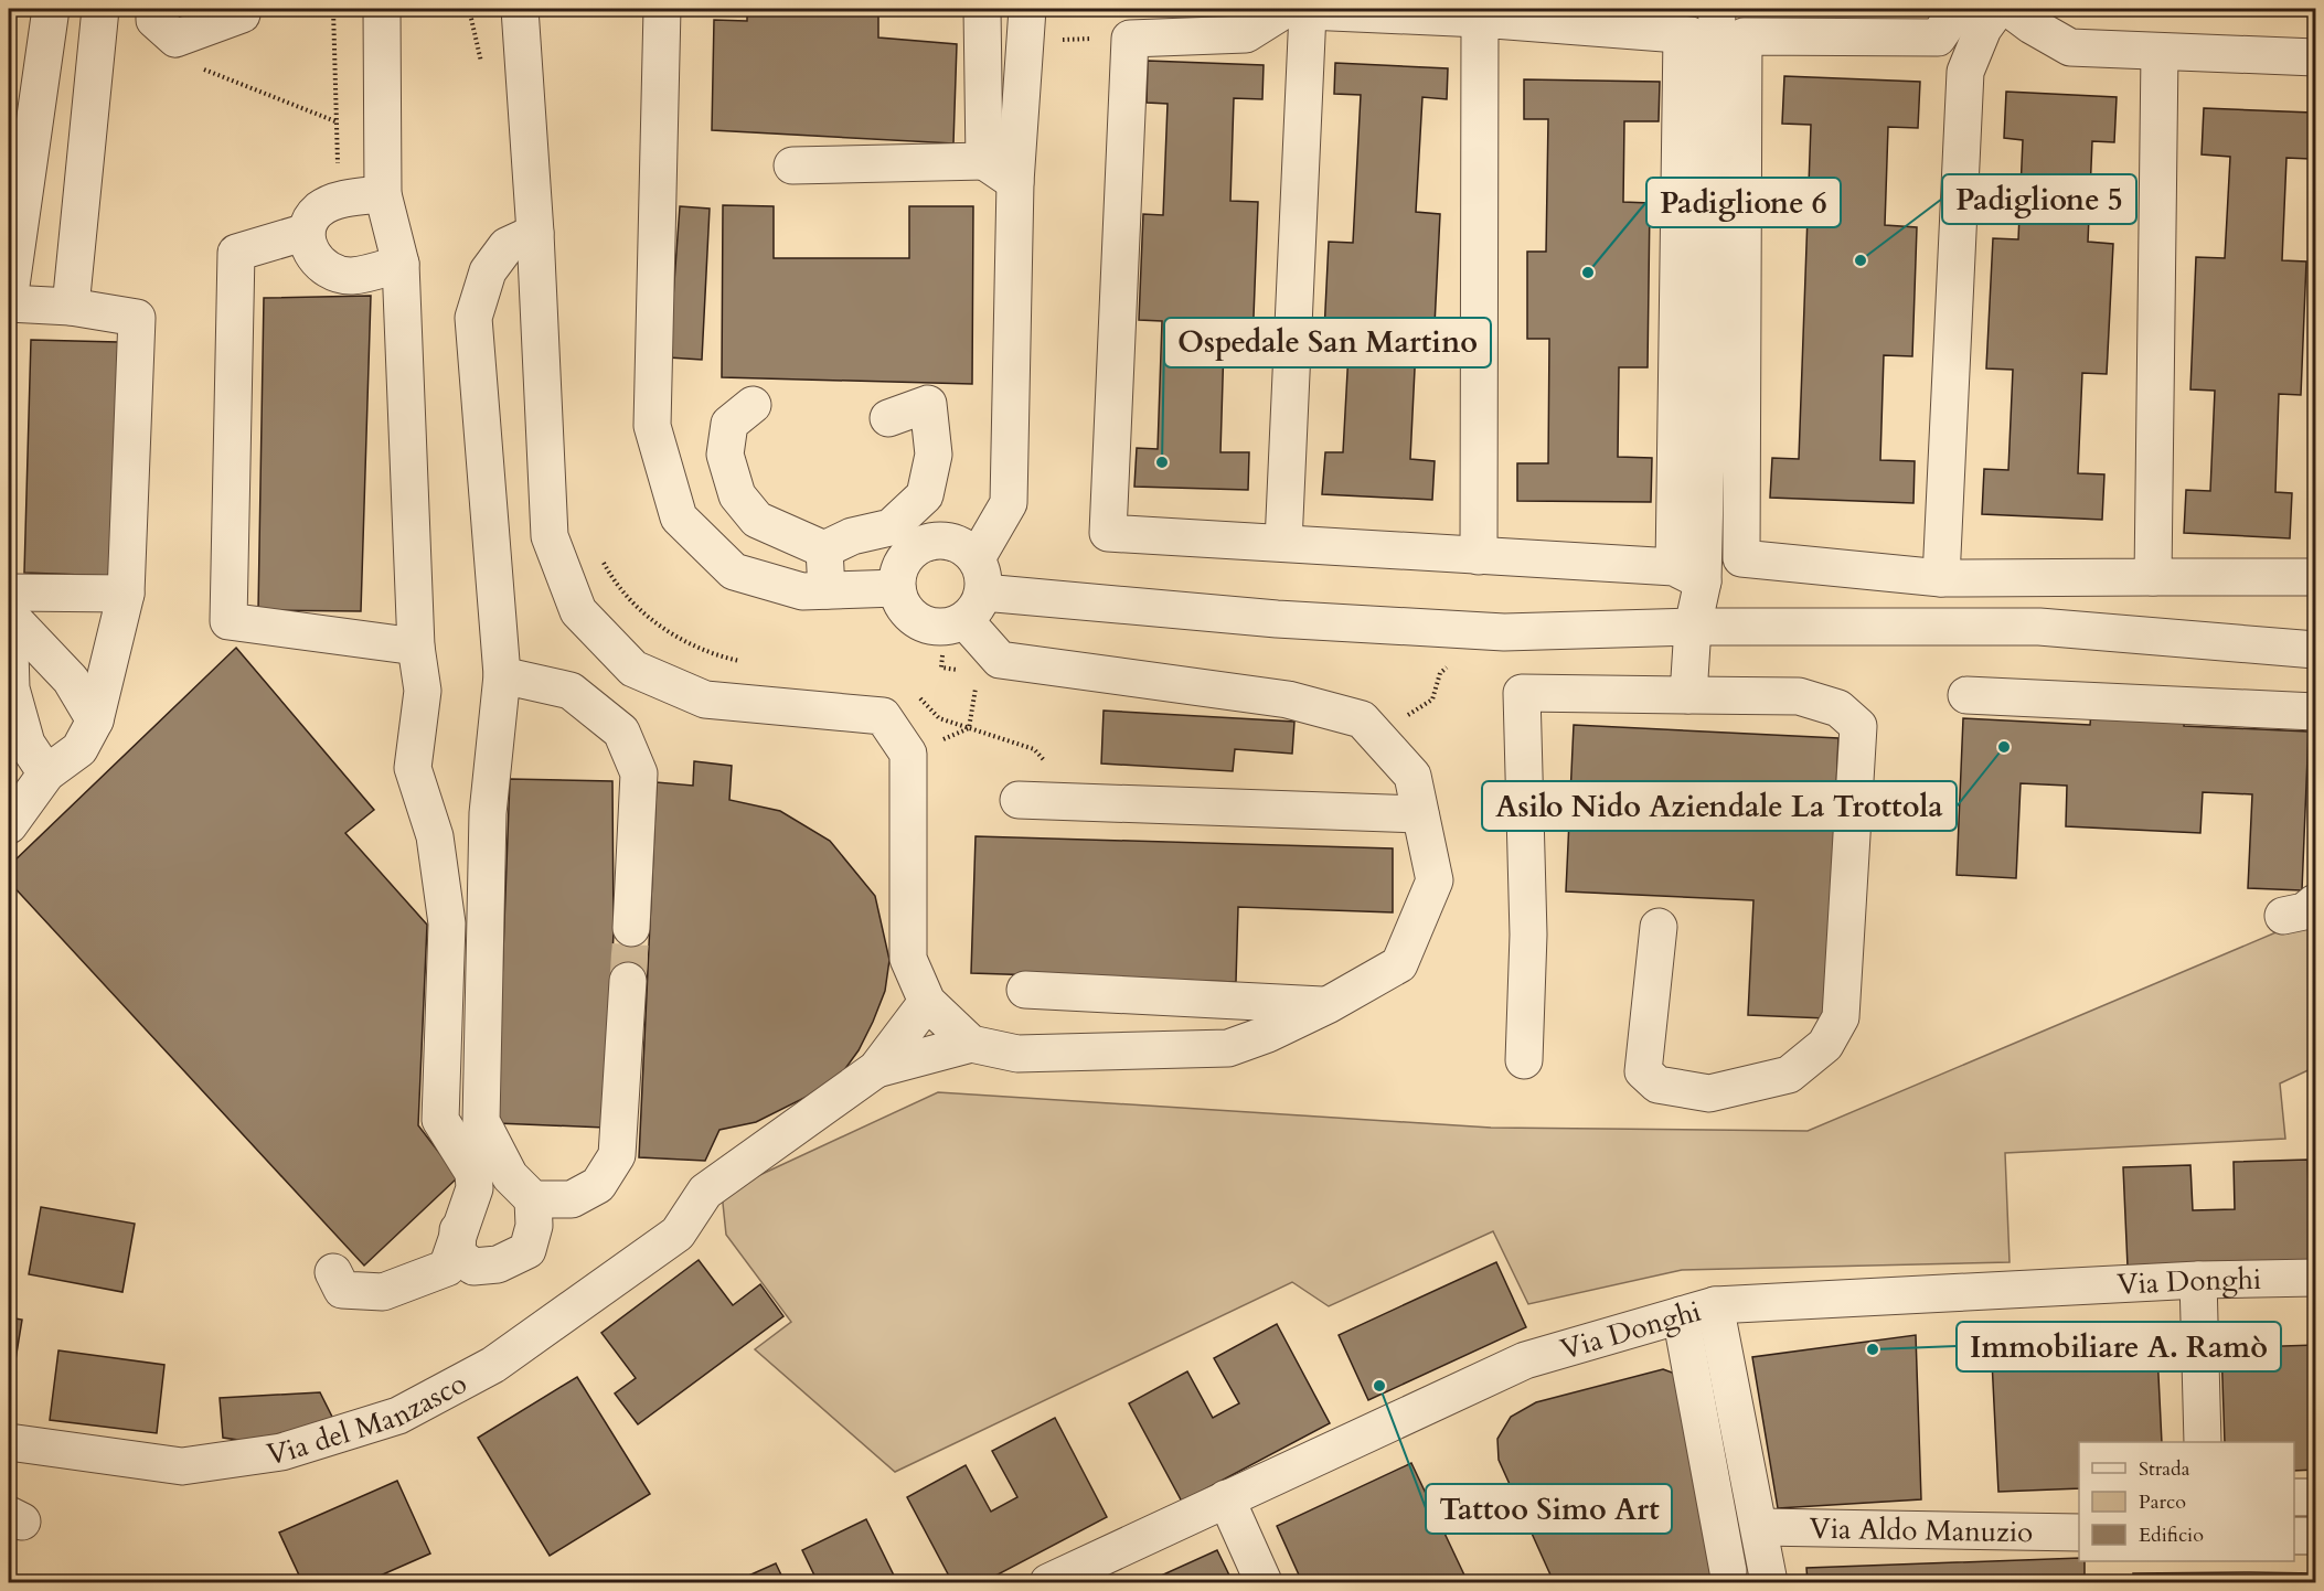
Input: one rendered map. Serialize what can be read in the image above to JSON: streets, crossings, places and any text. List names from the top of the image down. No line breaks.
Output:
{"streets":{"street":["Via Donghi","Via del Manzasco","Via Aldo Manuzio"]},"places":["Padiglione 5","Padiglione 6","Ospedale San Martino","Asilo Nido Aziendale La Trottola","Immobiliare A. Ramò","Tattoo Simo Art"],"legend":["Strada","Parco","Edificio"]}
